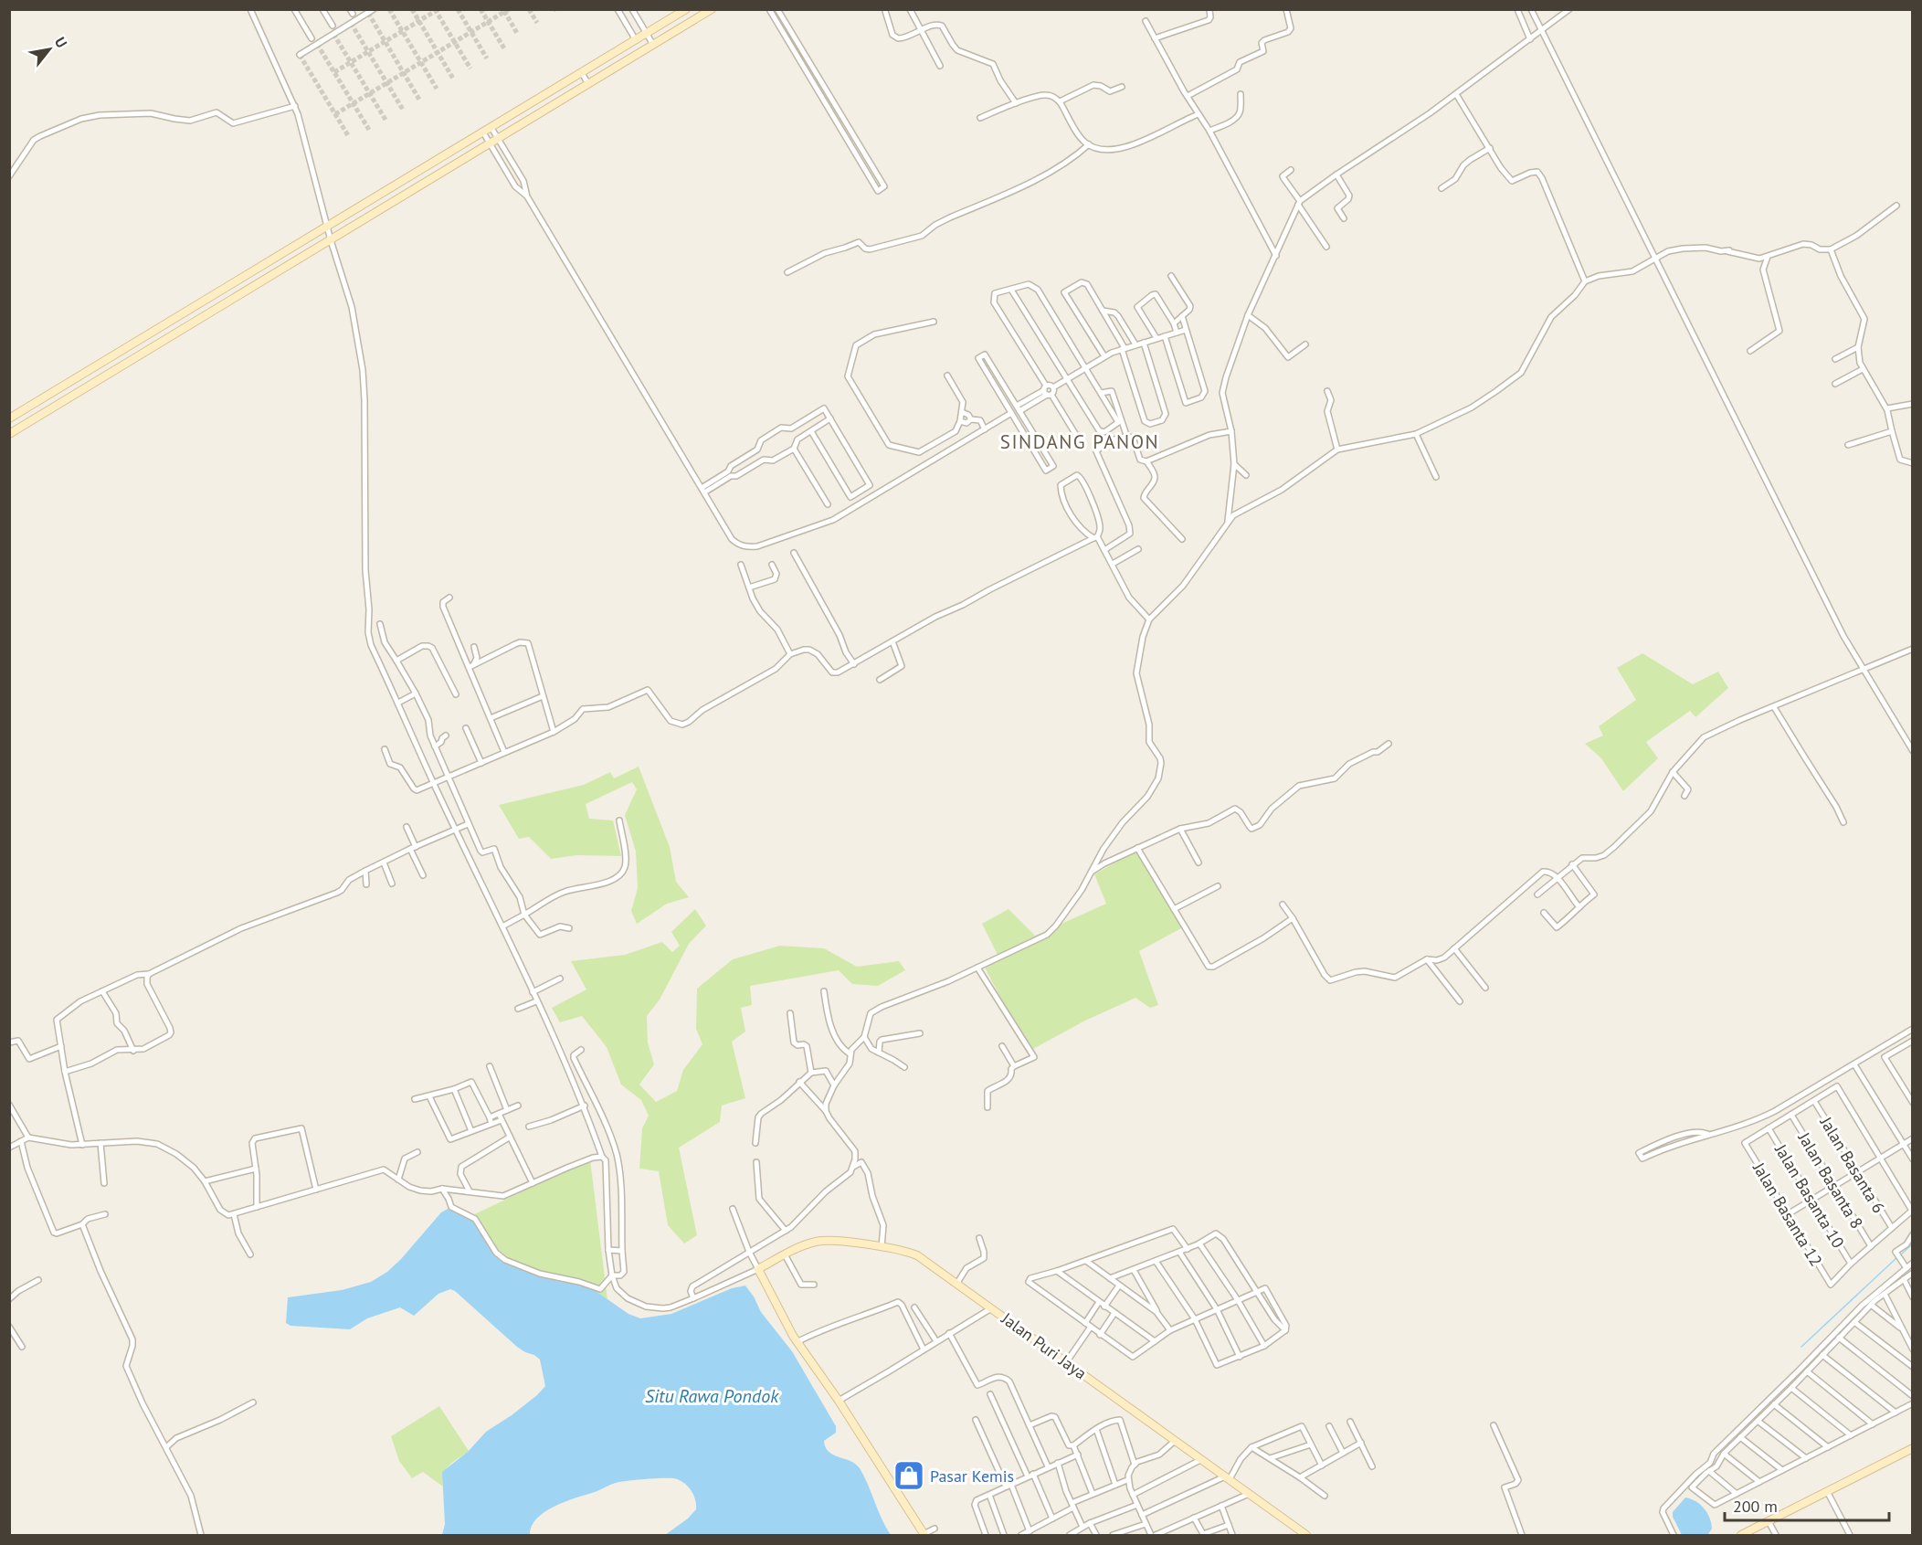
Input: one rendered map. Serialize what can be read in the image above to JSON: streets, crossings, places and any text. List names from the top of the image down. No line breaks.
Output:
{"streets":{"street":["Jalan Basanta 6","Jalan Basanta 8","Jalan Basanta 10","Jalan Basanta 12","Jalan Puri Jaya"]},"crossings":[["Jalan Basanta 10","Jalan Basanta 12"]],"districts":["SINDANG PANON"],"water":["Situ Rawa Pondok"],"places":{"shop":["Pasar Kemis"]},"scale_bar":"200 m","north":"top right"}
